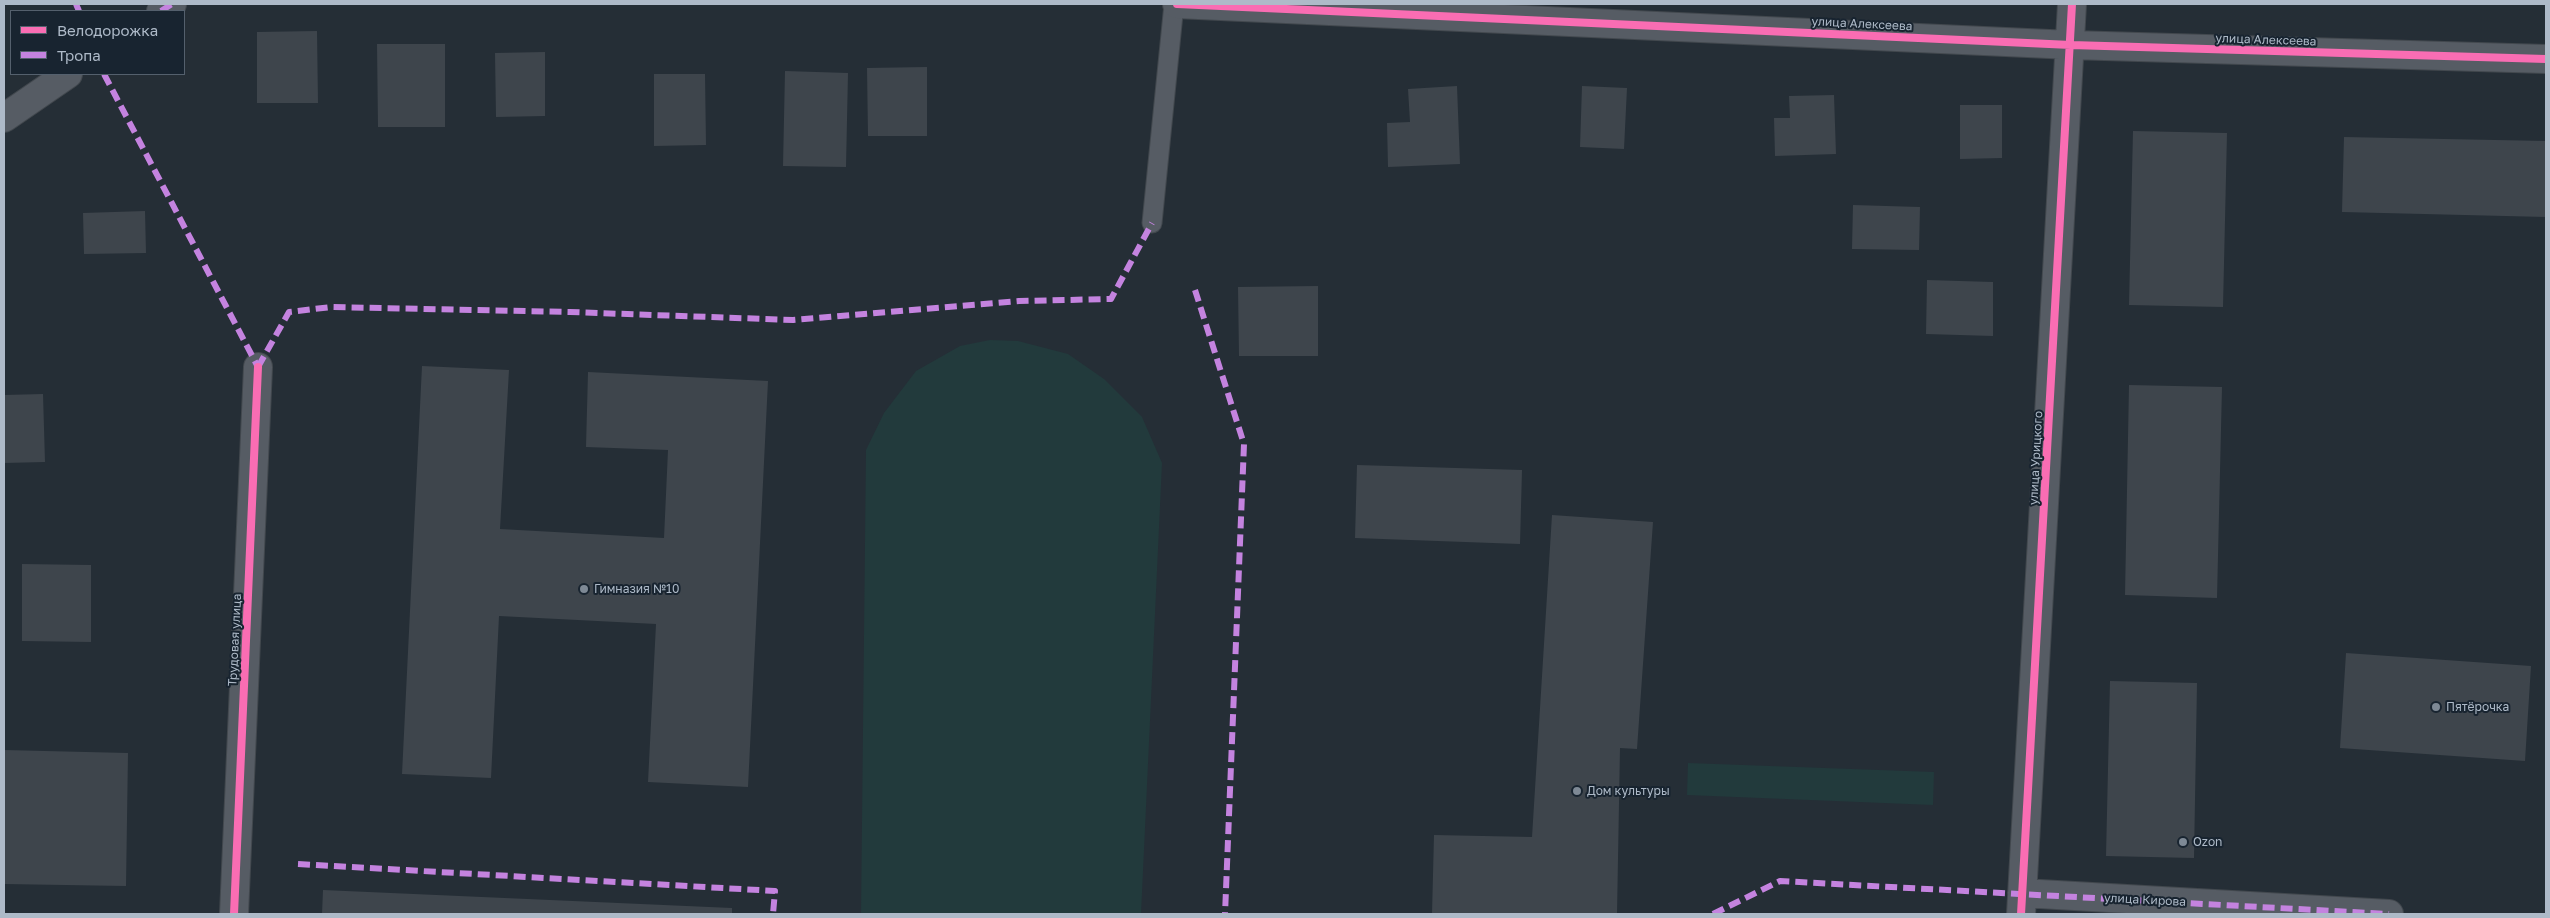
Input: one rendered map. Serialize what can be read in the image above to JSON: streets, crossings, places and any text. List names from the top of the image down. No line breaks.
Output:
{"streets":{"street":["улица Алексеева","улица Урицкого","Трудовая улица","улица Кирова"]},"crossings":[["улица Алексеева","улица Урицкого"],["улица Урицкого","улица Кирова"]],"places":["Гимназия №10","Пятёрочка","Дом культуры","Ozon"],"legend":["Велодорожка","Тропа"]}
